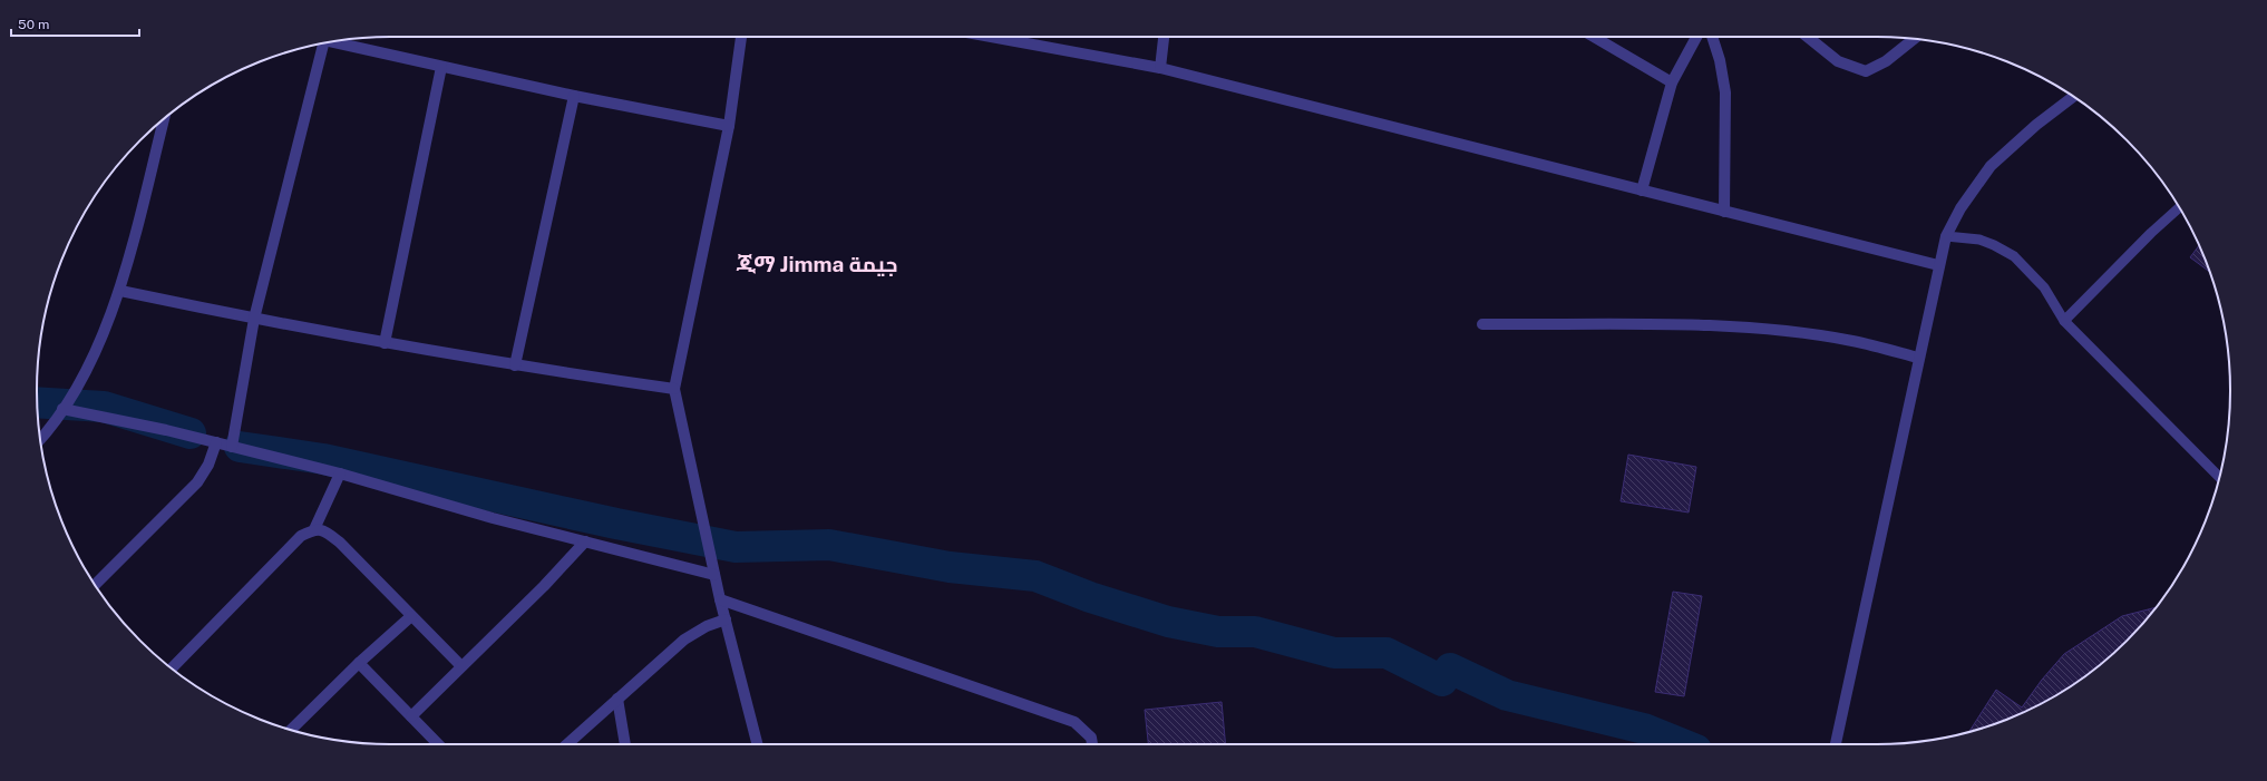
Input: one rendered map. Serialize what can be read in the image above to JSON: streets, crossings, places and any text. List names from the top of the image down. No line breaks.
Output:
{"districts":["ጂማ Jimma جيمة"],"scale_bar":"50 m"}
